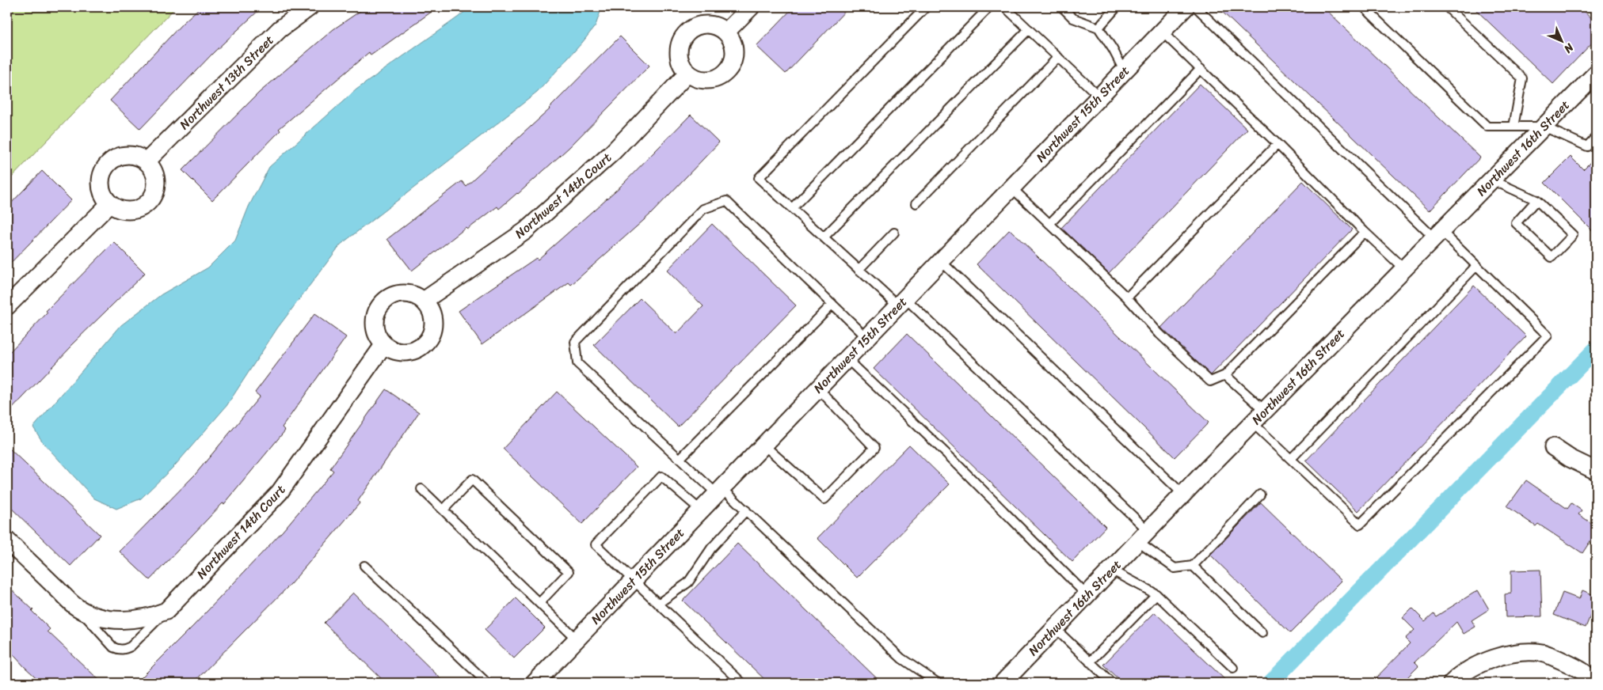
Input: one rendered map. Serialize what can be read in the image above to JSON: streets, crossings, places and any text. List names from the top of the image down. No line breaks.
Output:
{"streets":{"street":["Northwest 13th Street","Northwest 15th Street","Northwest 16th Street","Northwest 14th Court"]},"north":"bottom right"}
